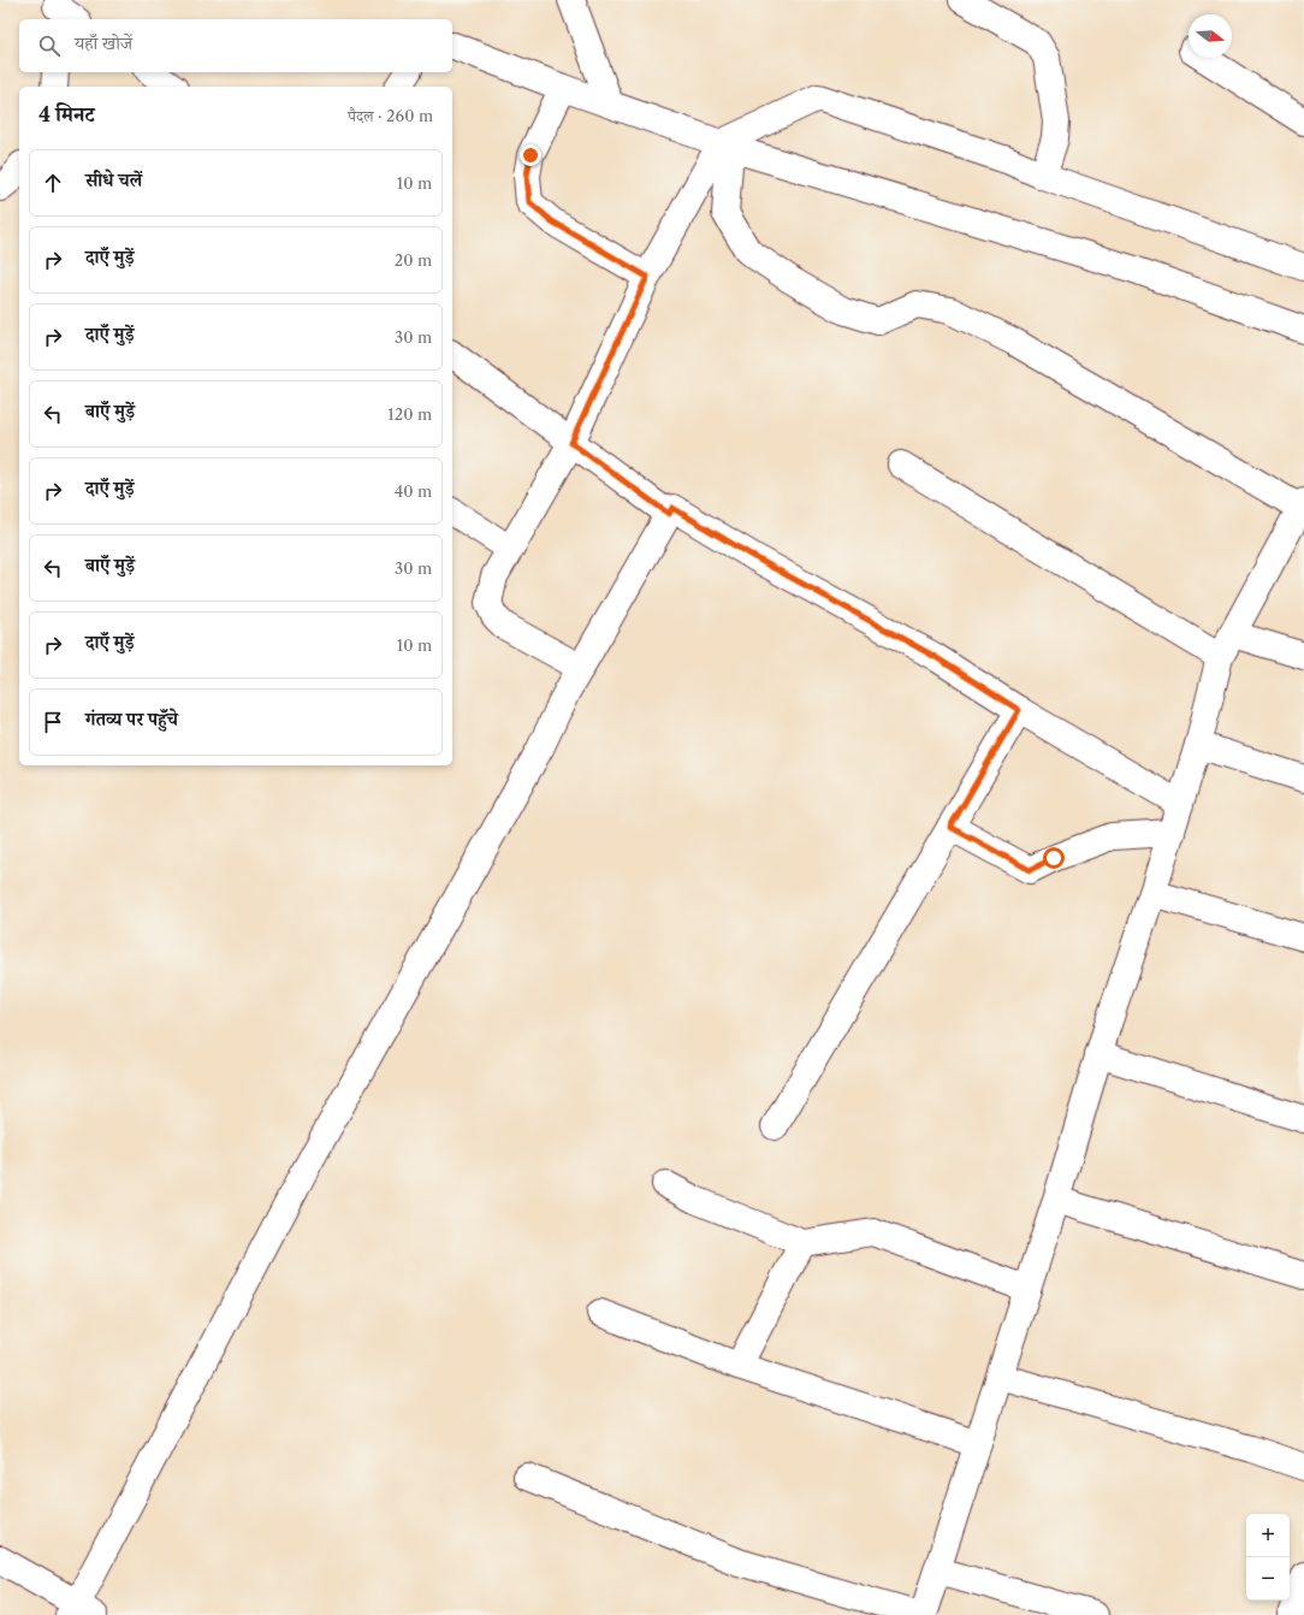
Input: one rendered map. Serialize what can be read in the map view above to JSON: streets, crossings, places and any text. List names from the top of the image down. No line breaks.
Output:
{"north":"right","page":{"search":"यहाँ खोजें","heading":["4 मिनट","पैदल · 260 m"],"list":[["सीधे चलें","10 m"],["दाएँ मुड़ें","20 m"],["दाएँ मुड़ें","30 m"],["बाएँ मुड़ें","120 m"],["दाएँ मुड़ें","40 m"],["बाएँ मुड़ें","30 m"],["दाएँ मुड़ें","10 m"],"गंतव्य पर पहुँचे"],"map_buttons":["+","−"]}}
